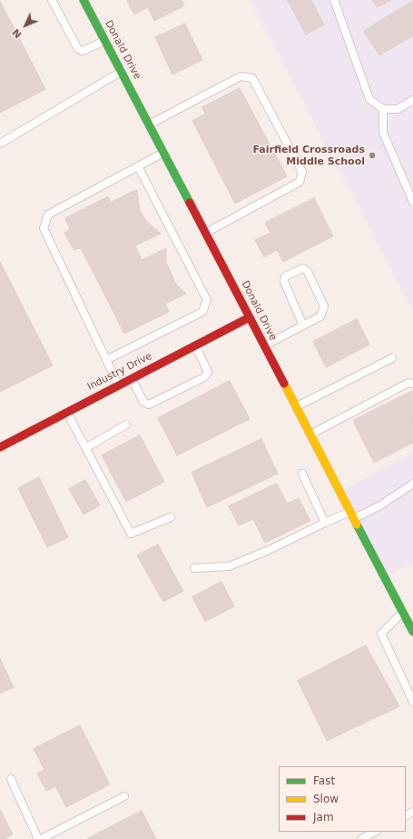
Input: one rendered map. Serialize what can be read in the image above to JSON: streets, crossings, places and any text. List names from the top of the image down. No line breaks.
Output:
{"streets":{"street":["Donald Drive","Industry Drive"]},"crossings":[["Donald Drive","Industry Drive"]],"places":["Fairfield Crossroads Middle School"],"legend":["Fast","Slow","Jam"],"north":"bottom left"}
